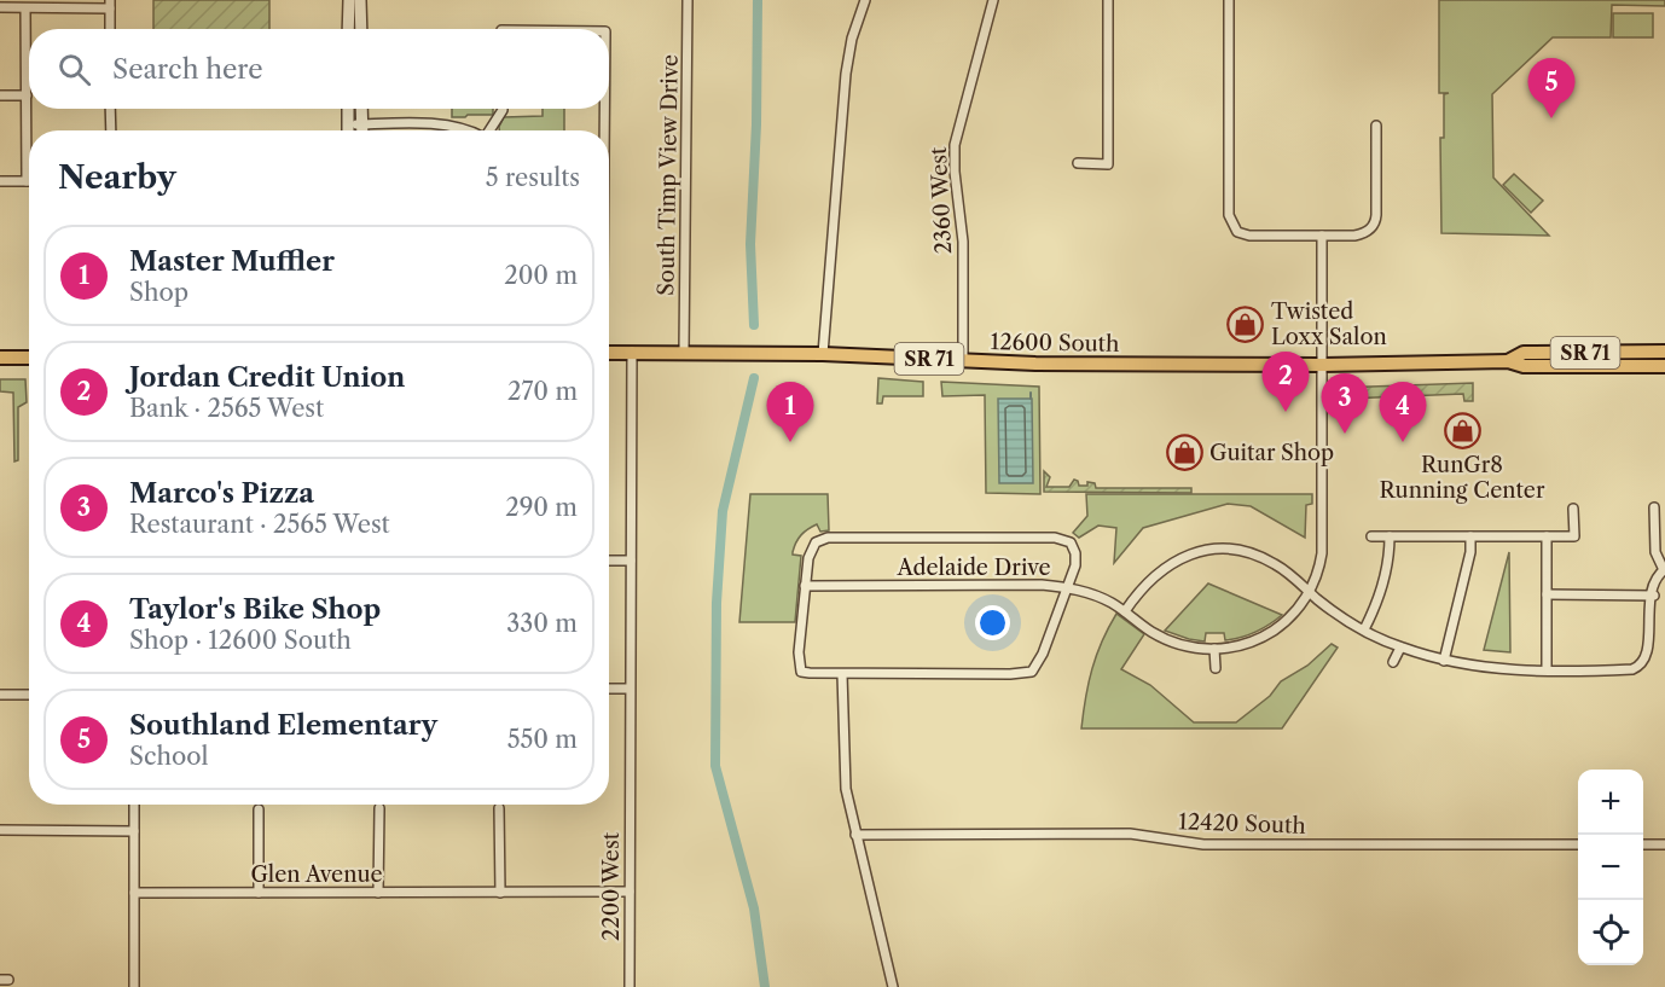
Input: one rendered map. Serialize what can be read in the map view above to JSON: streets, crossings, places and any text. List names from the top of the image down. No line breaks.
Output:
{"streets":{"main road":["12600 South","SR 71"],"street":["South Timp View Drive","2360 West","Adelaide Drive","12420 South","Glen Avenue","2200 West"]},"crossings":[["South Timp View Drive","12600 South"],["2360 West","12600 South"],["12600 South","2200 West"],["Glen Avenue","2200 West"]],"places":{"shop":["Twisted Loxx Salon","RunGr8 Running Center","Guitar Shop"]},"page":{"search":"Search here","pins":["5","2","3","1","4"],"heading":["Nearby","5 results"],"list":[{"mark":"1","name":"Master Muffler","note":"Shop","value":"200 m"},{"mark":"2","name":"Jordan Credit Union","note":"Bank · 2565 West","value":"270 m"},{"mark":"3","name":"Marco's Pizza","note":"Restaurant · 2565 West","value":"290 m"},{"mark":"4","name":"Taylor's Bike Shop","note":"Shop · 12600 South","value":"330 m"},{"mark":"5","name":"Southland Elementary","note":"School","value":"550 m"}],"map_buttons":["+","−"]}}
